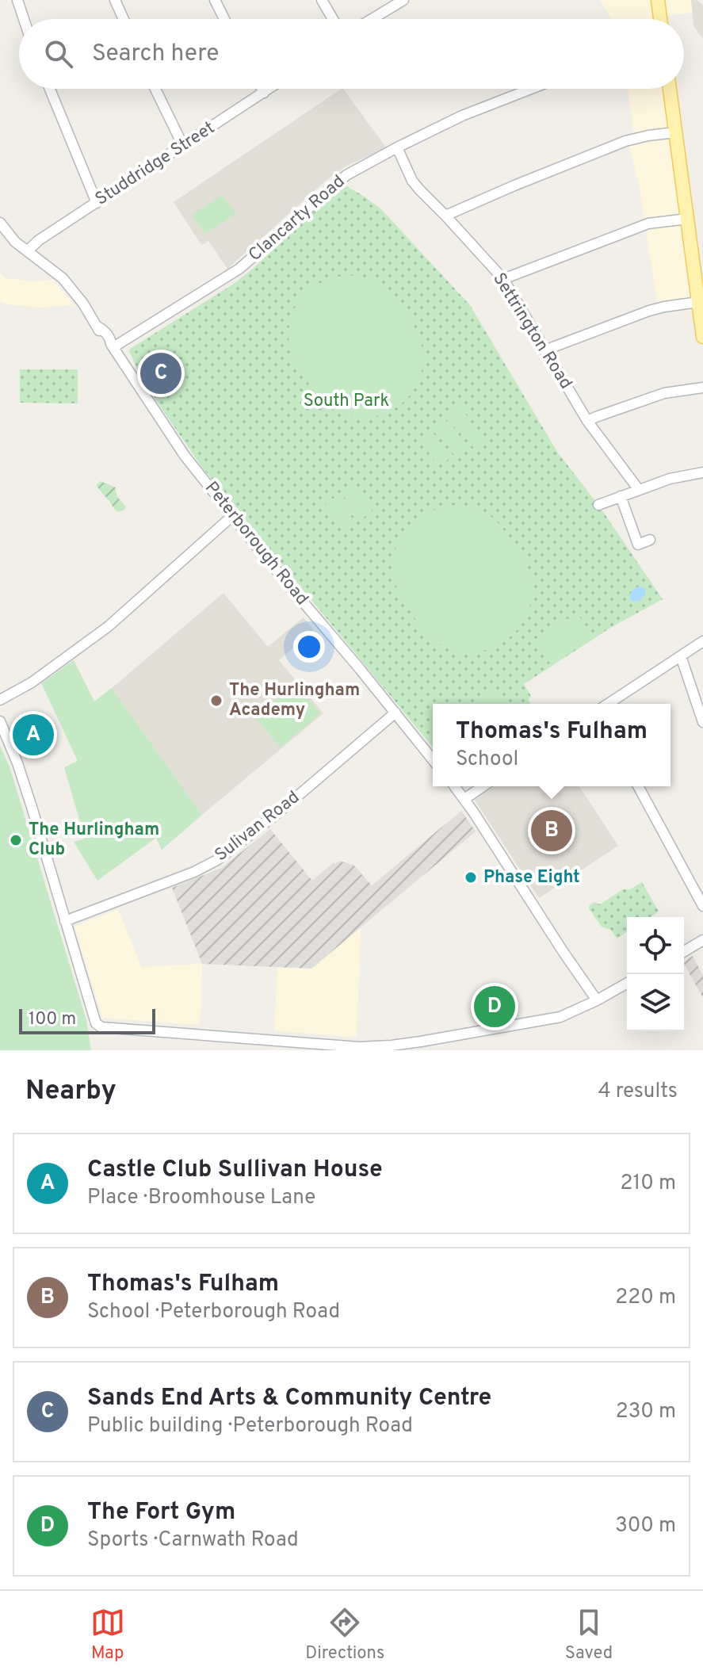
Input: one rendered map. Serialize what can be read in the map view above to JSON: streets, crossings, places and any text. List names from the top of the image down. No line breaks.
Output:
{"streets":{"street":["Studdridge Street","Clancarty Road","Settrington Road","Peterborough Road","Sulivan Road"]},"crossings":[["Studdridge Street","Peterborough Road"],["Clancarty Road","Settrington Road"],["Clancarty Road","Peterborough Road"],["Peterborough Road","Sulivan Road"]],"parks":["South Park"],"places":["The Hurlingham Academy","The Hurlingham Club","Phase Eight"],"scale_bar":"100 m","page":{"search":"Search here","pins":["C","A","B","D"],"popup":["Thomas's Fulham","School"],"scale":"100 m","heading":["Nearby","4 results"],"list":[{"mark":"A","name":"Castle Club Sullivan House","note":"Place · Broomhouse Lane","value":"210 m"},{"mark":"B","name":"Thomas's Fulham","note":"School · Peterborough Road","value":"220 m"},{"mark":"C","name":"Sands End Arts & Community Centre","note":"Public building · Peterborough Road","value":"230 m"},{"mark":"D","name":"The Fort Gym","note":"Sports · Carnwath Road","value":"300 m"}],"nav":["Map","Directions","Saved"]}}
